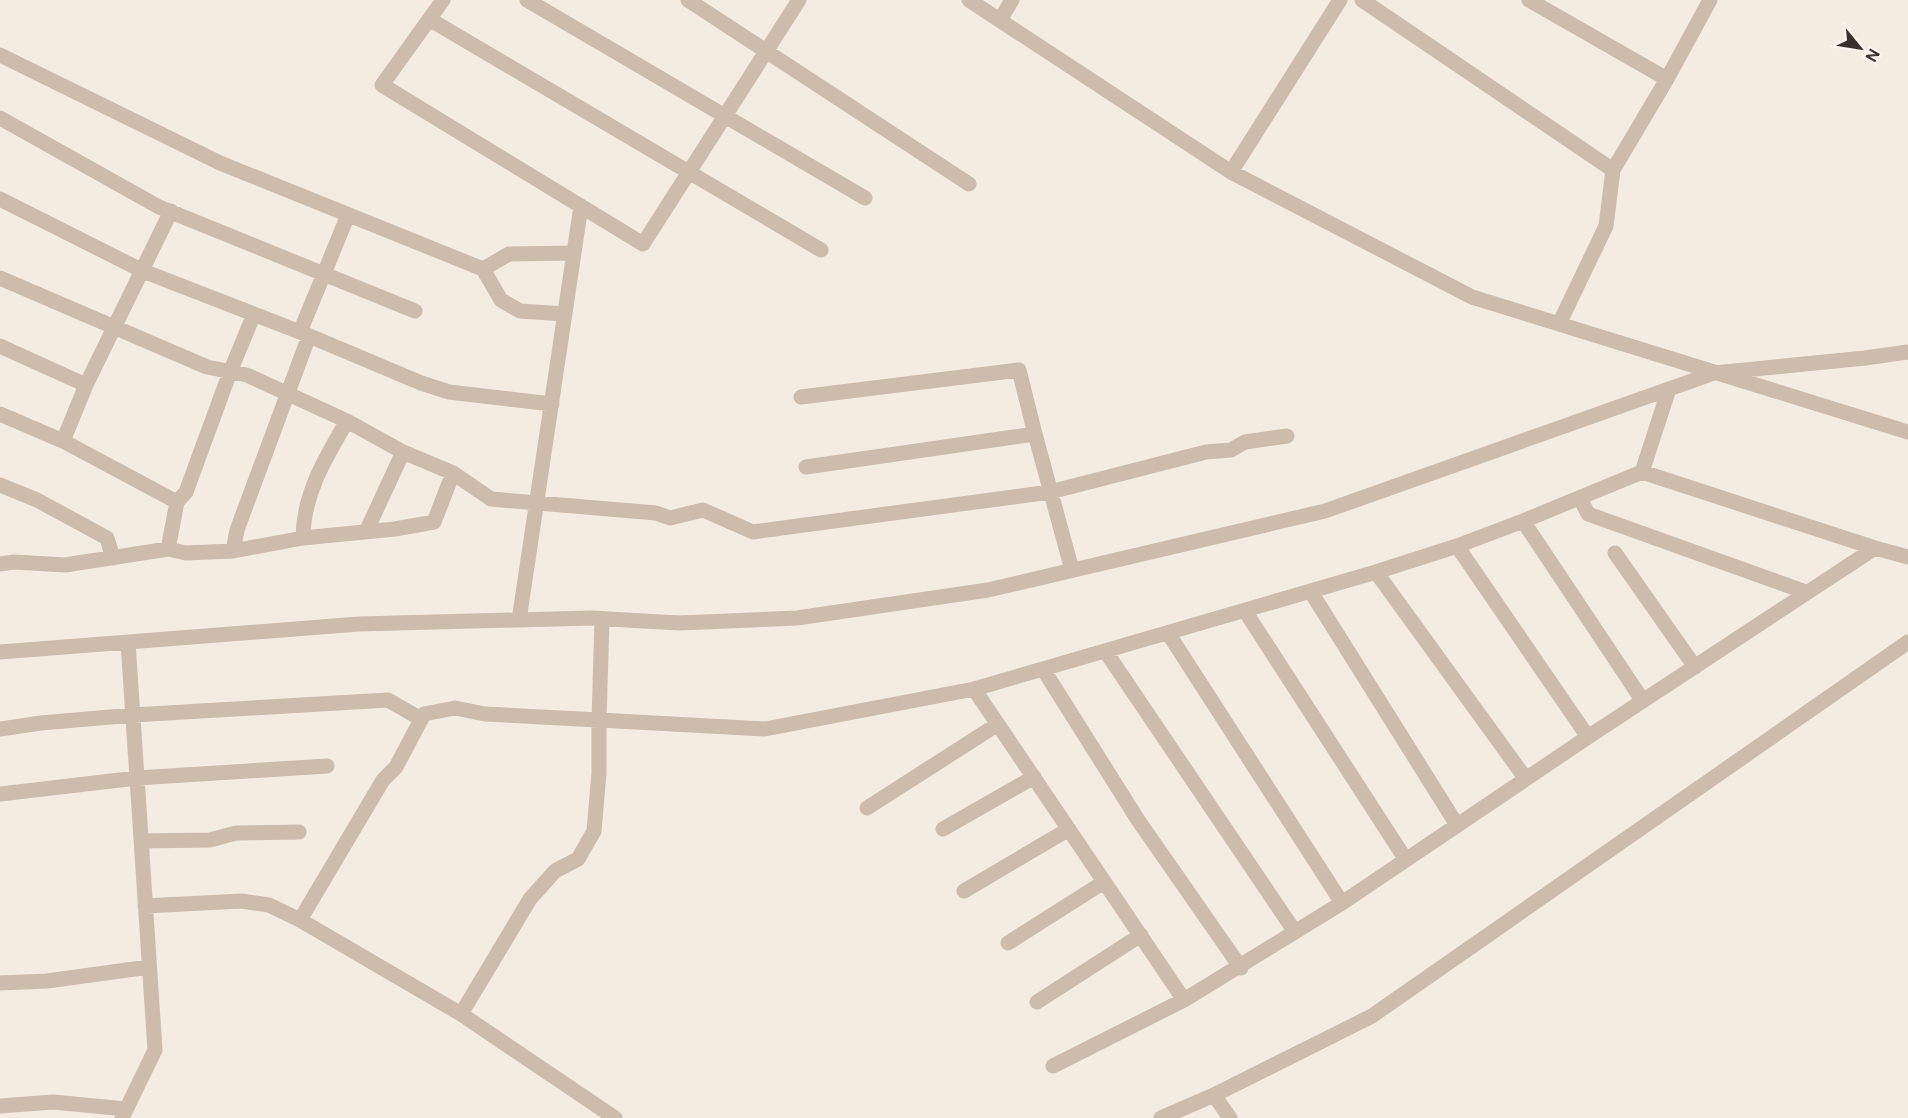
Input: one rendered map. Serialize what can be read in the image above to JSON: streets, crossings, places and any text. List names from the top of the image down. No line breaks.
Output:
{"north":"bottom right"}
